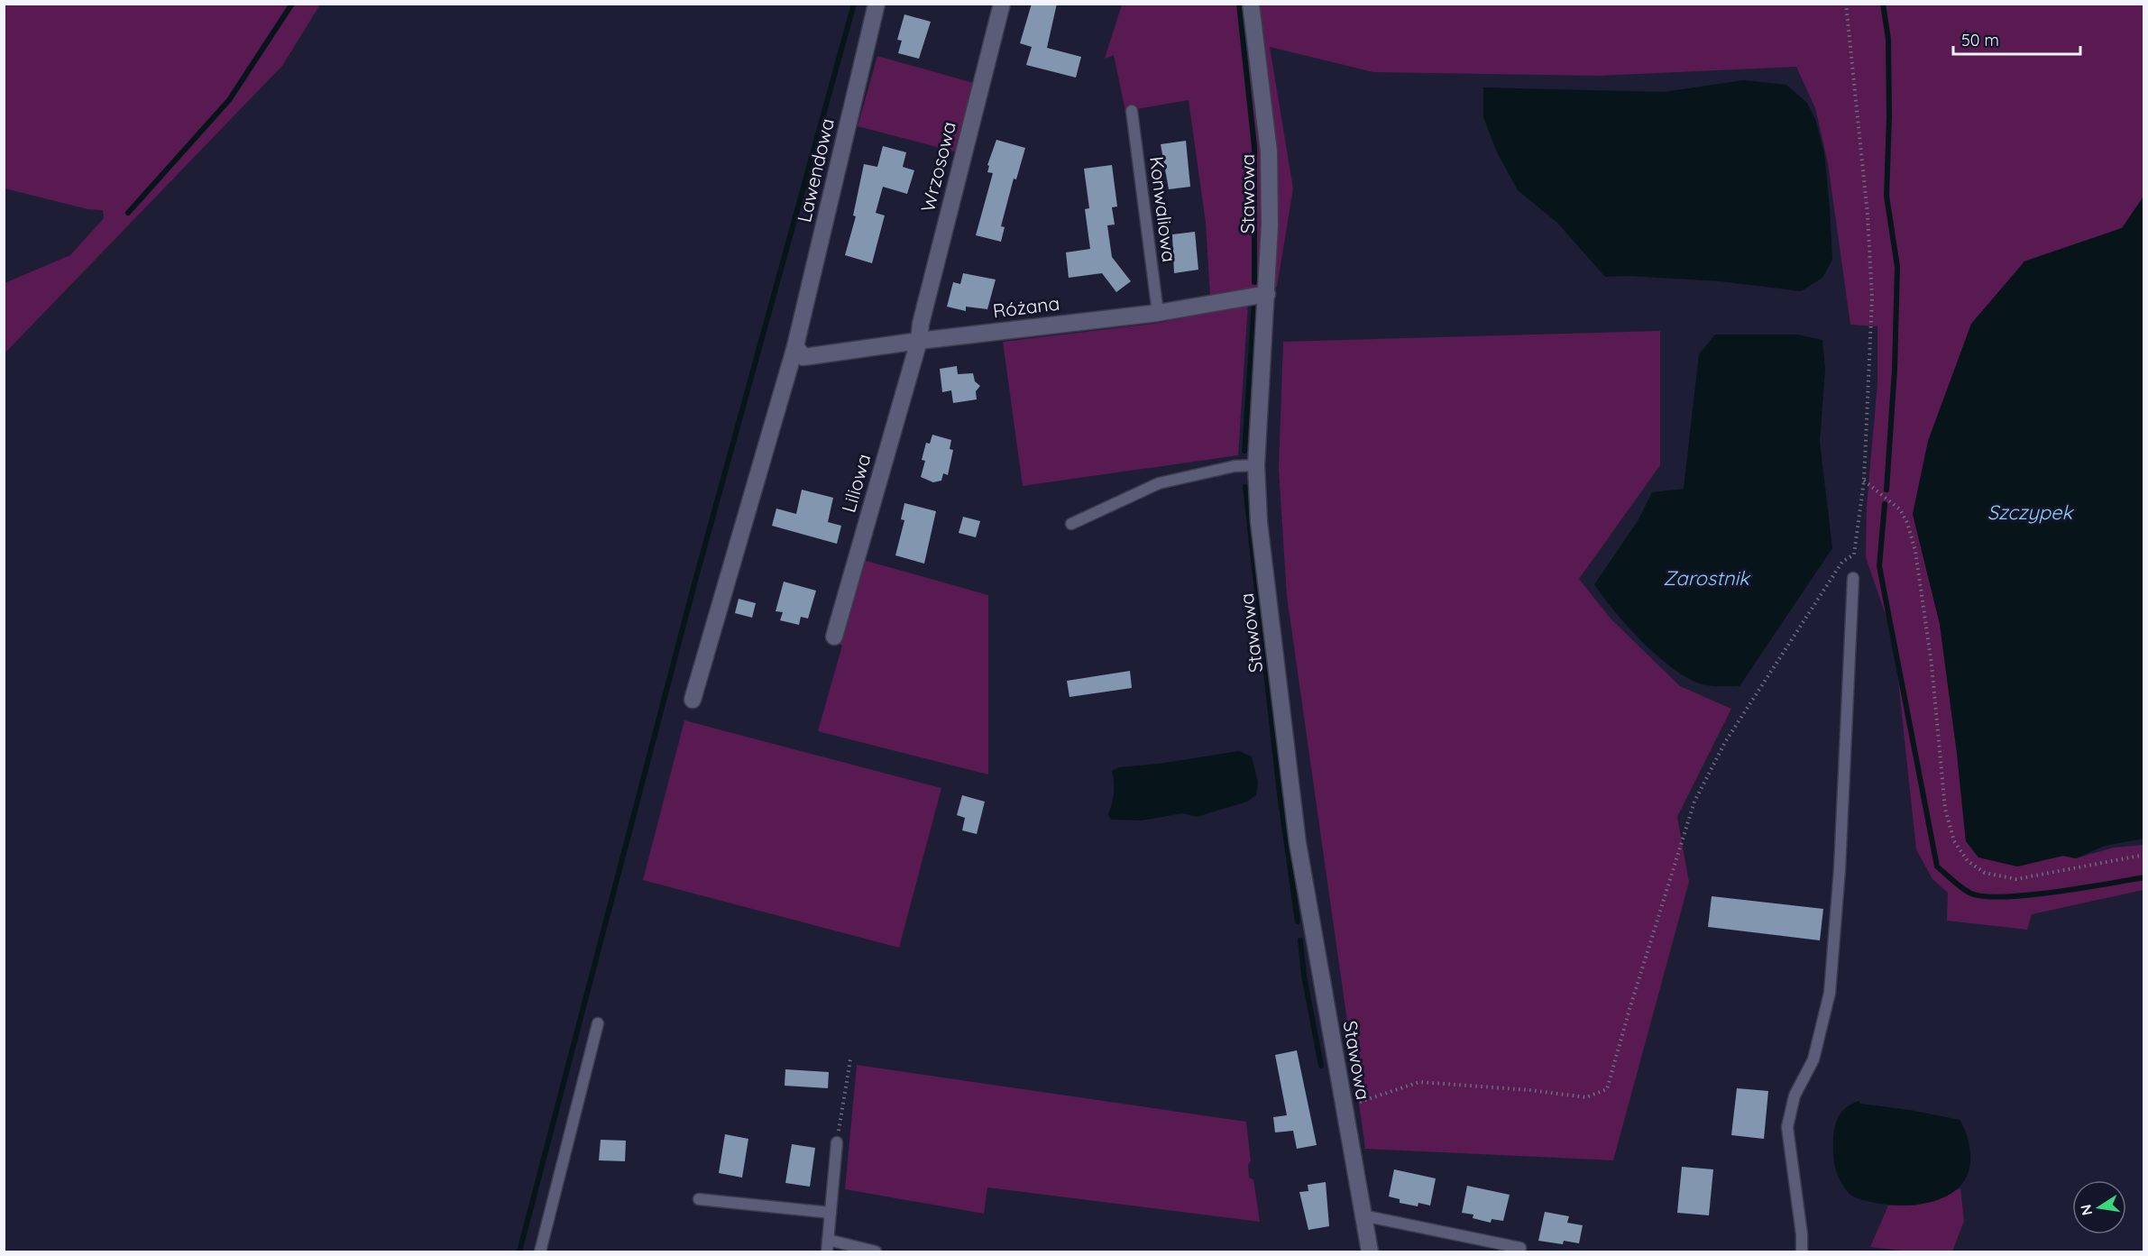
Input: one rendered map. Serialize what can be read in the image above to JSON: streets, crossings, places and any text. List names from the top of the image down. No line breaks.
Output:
{"streets":{"street":["Wrzosowa","Lawendowa","Stawowa","Różana","Liliowa"],"lane":["Konwaliowa"]},"crossings":[["Wrzosowa","Różana"],["Wrzosowa","Liliowa"],["Lawendowa","Różana"],["Stawowa","Różana"],["Konwaliowa","Różana"],["Różana","Liliowa"]],"water":["Szczypek","Zarostnik"],"scale_bar":"50 m","north":"left"}
